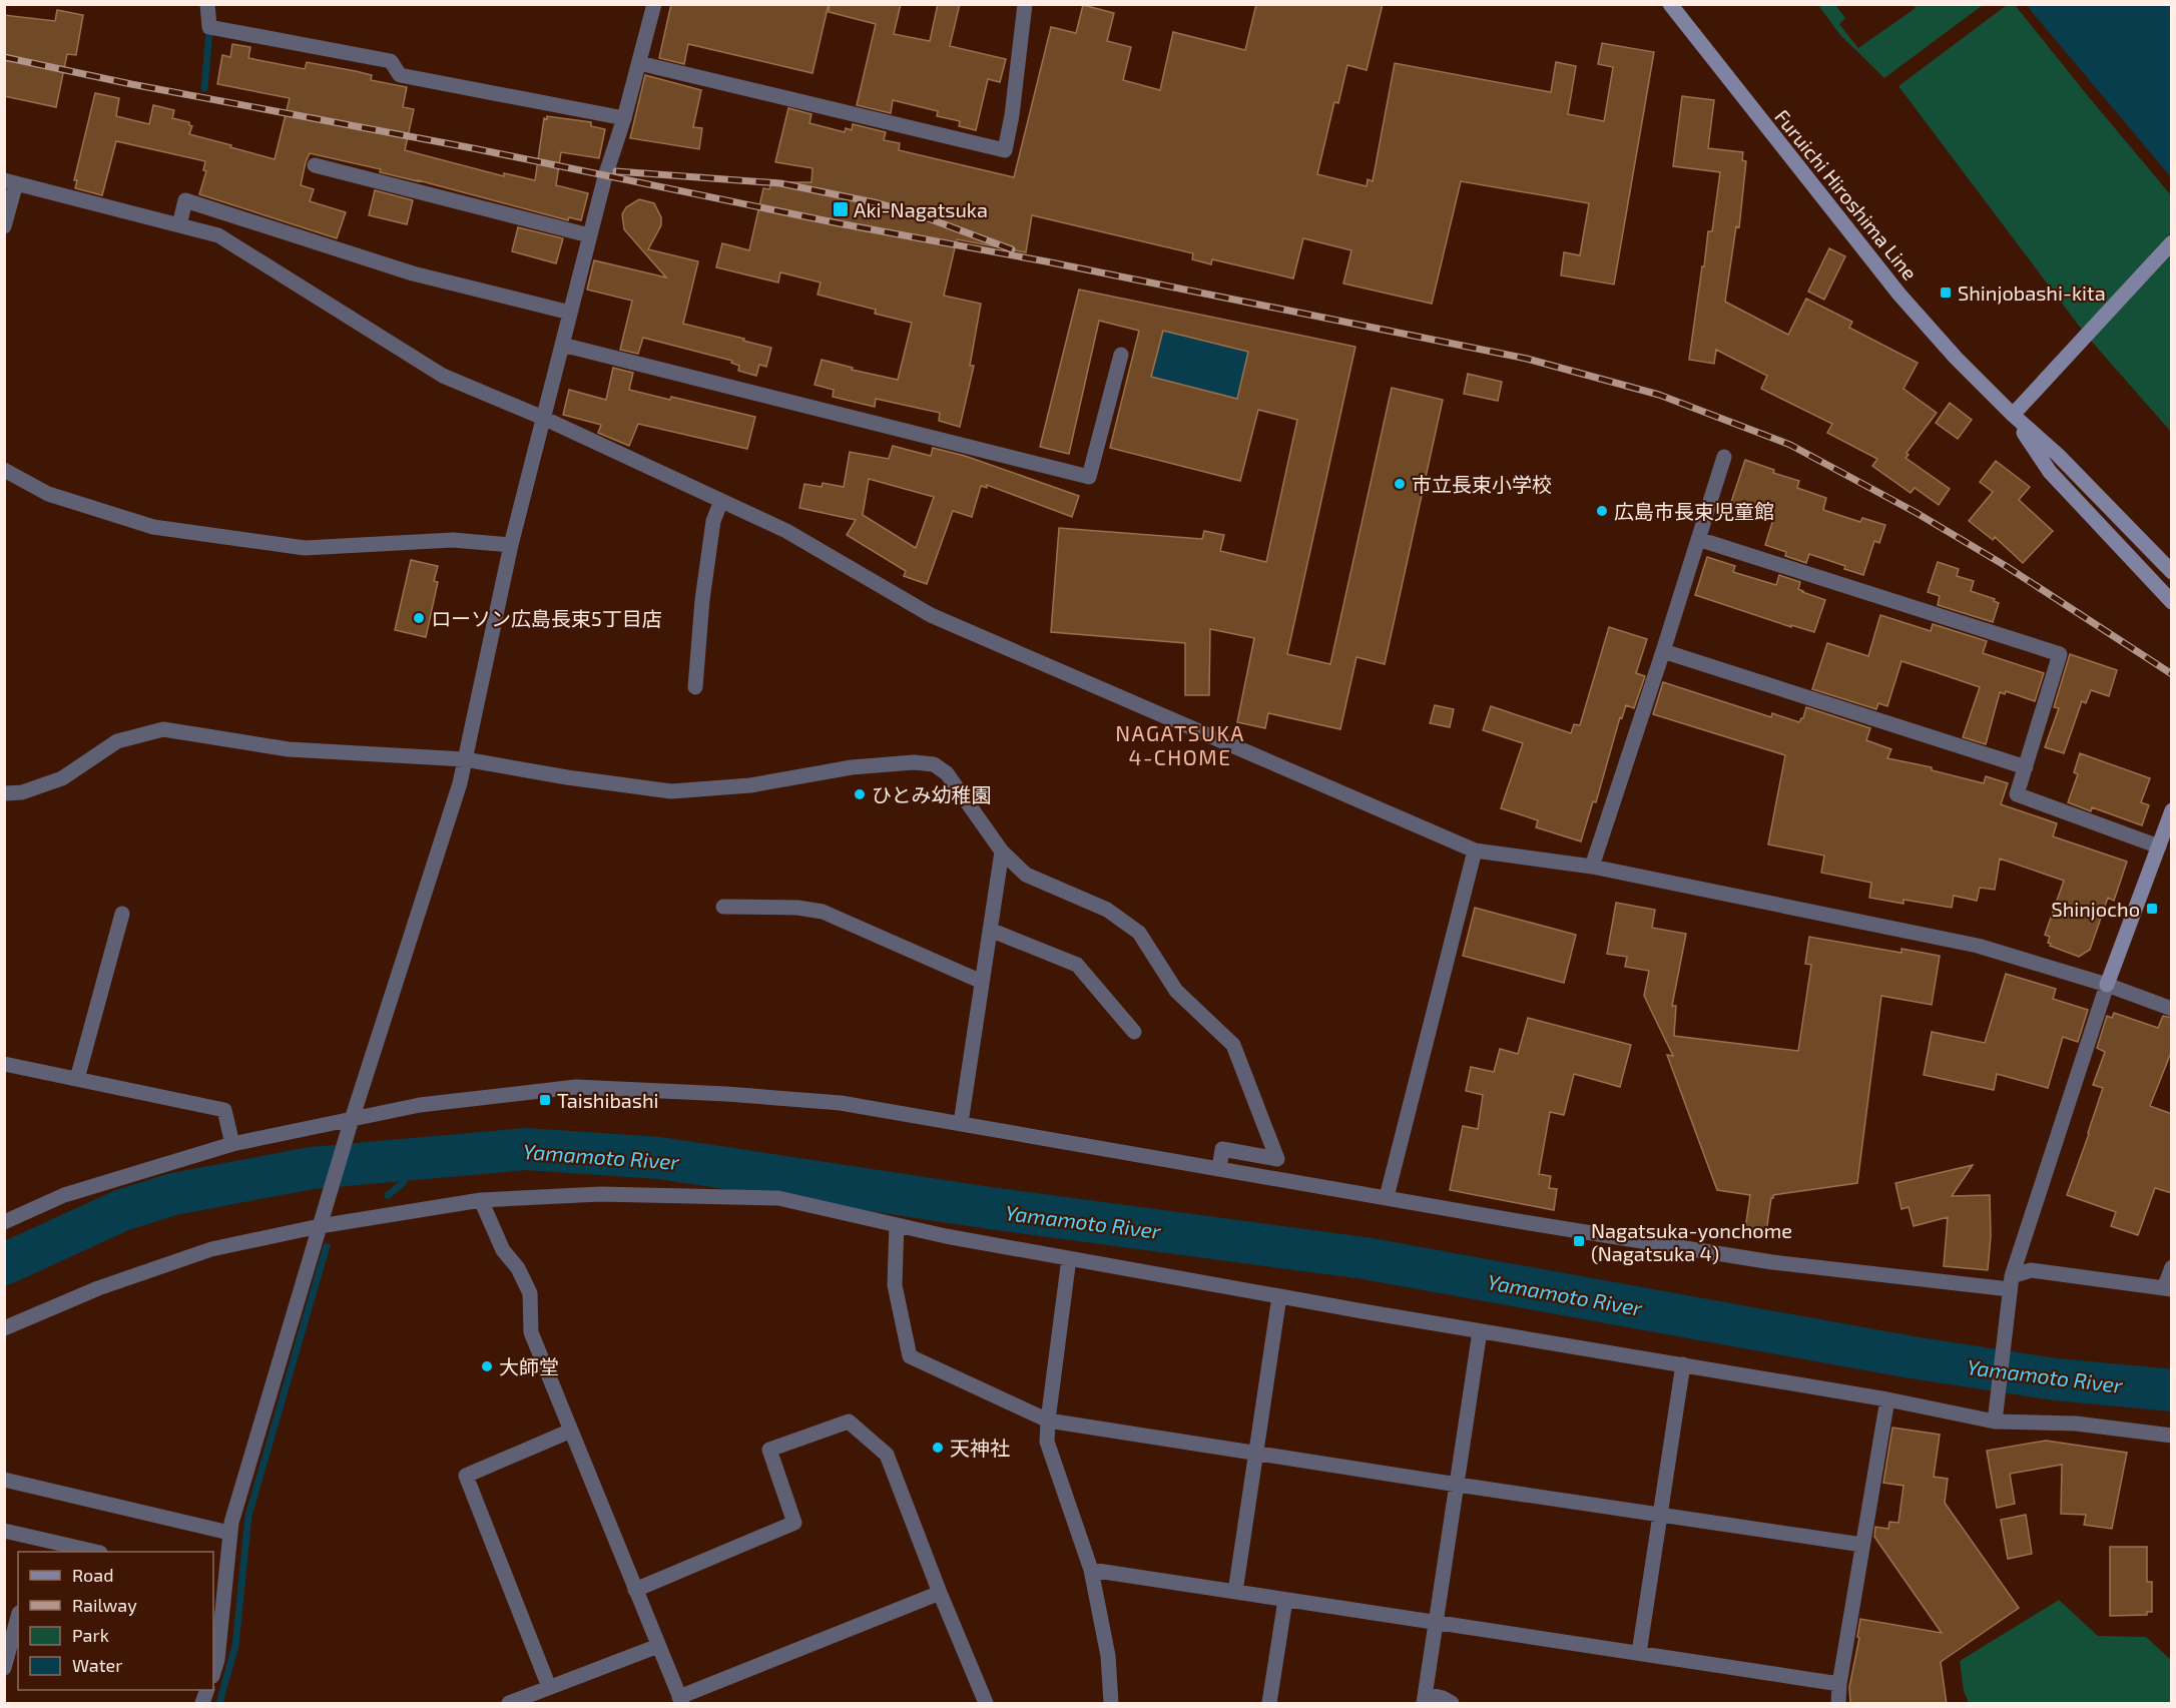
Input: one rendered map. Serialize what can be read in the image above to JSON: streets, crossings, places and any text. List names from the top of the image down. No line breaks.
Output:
{"streets":{"main road":["Furuichi Hiroshima Line"]},"districts":["NAGATSUKA 4-CHOME"],"water":["Yamamoto River"],"places":{"transit":["Aki-Nagatsuka","Shinjobashi-kita","Shinjocho","Taishibashi","Nagatsuka-yonchome (Nagatsuka 4)"],"other":["市立長束小学校","広島市長束児童館","ローソン広島長束5丁目店","ひとみ幼稚園","大師堂","天神社"]},"legend":["Road","Railway","Park","Water"]}
